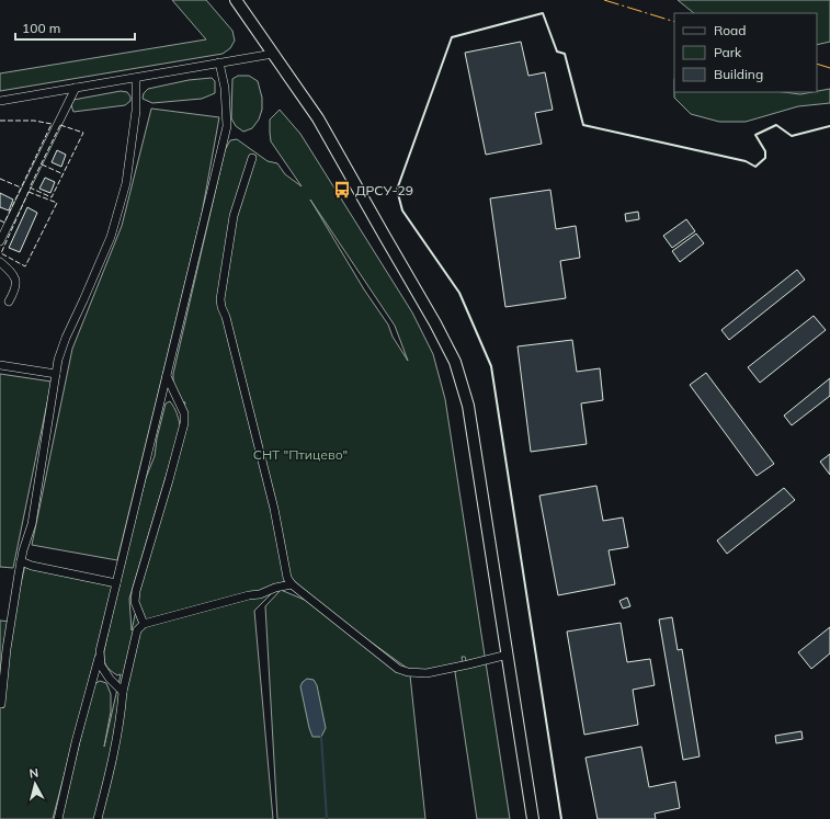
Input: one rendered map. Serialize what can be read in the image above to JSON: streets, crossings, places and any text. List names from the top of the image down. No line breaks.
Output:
{"parks":["СНТ \"Птицево\""],"places":{"bus stop":["ДРСУ-29"]},"legend":["Road","Park","Building"],"scale_bar":"100 m","north":"top"}
